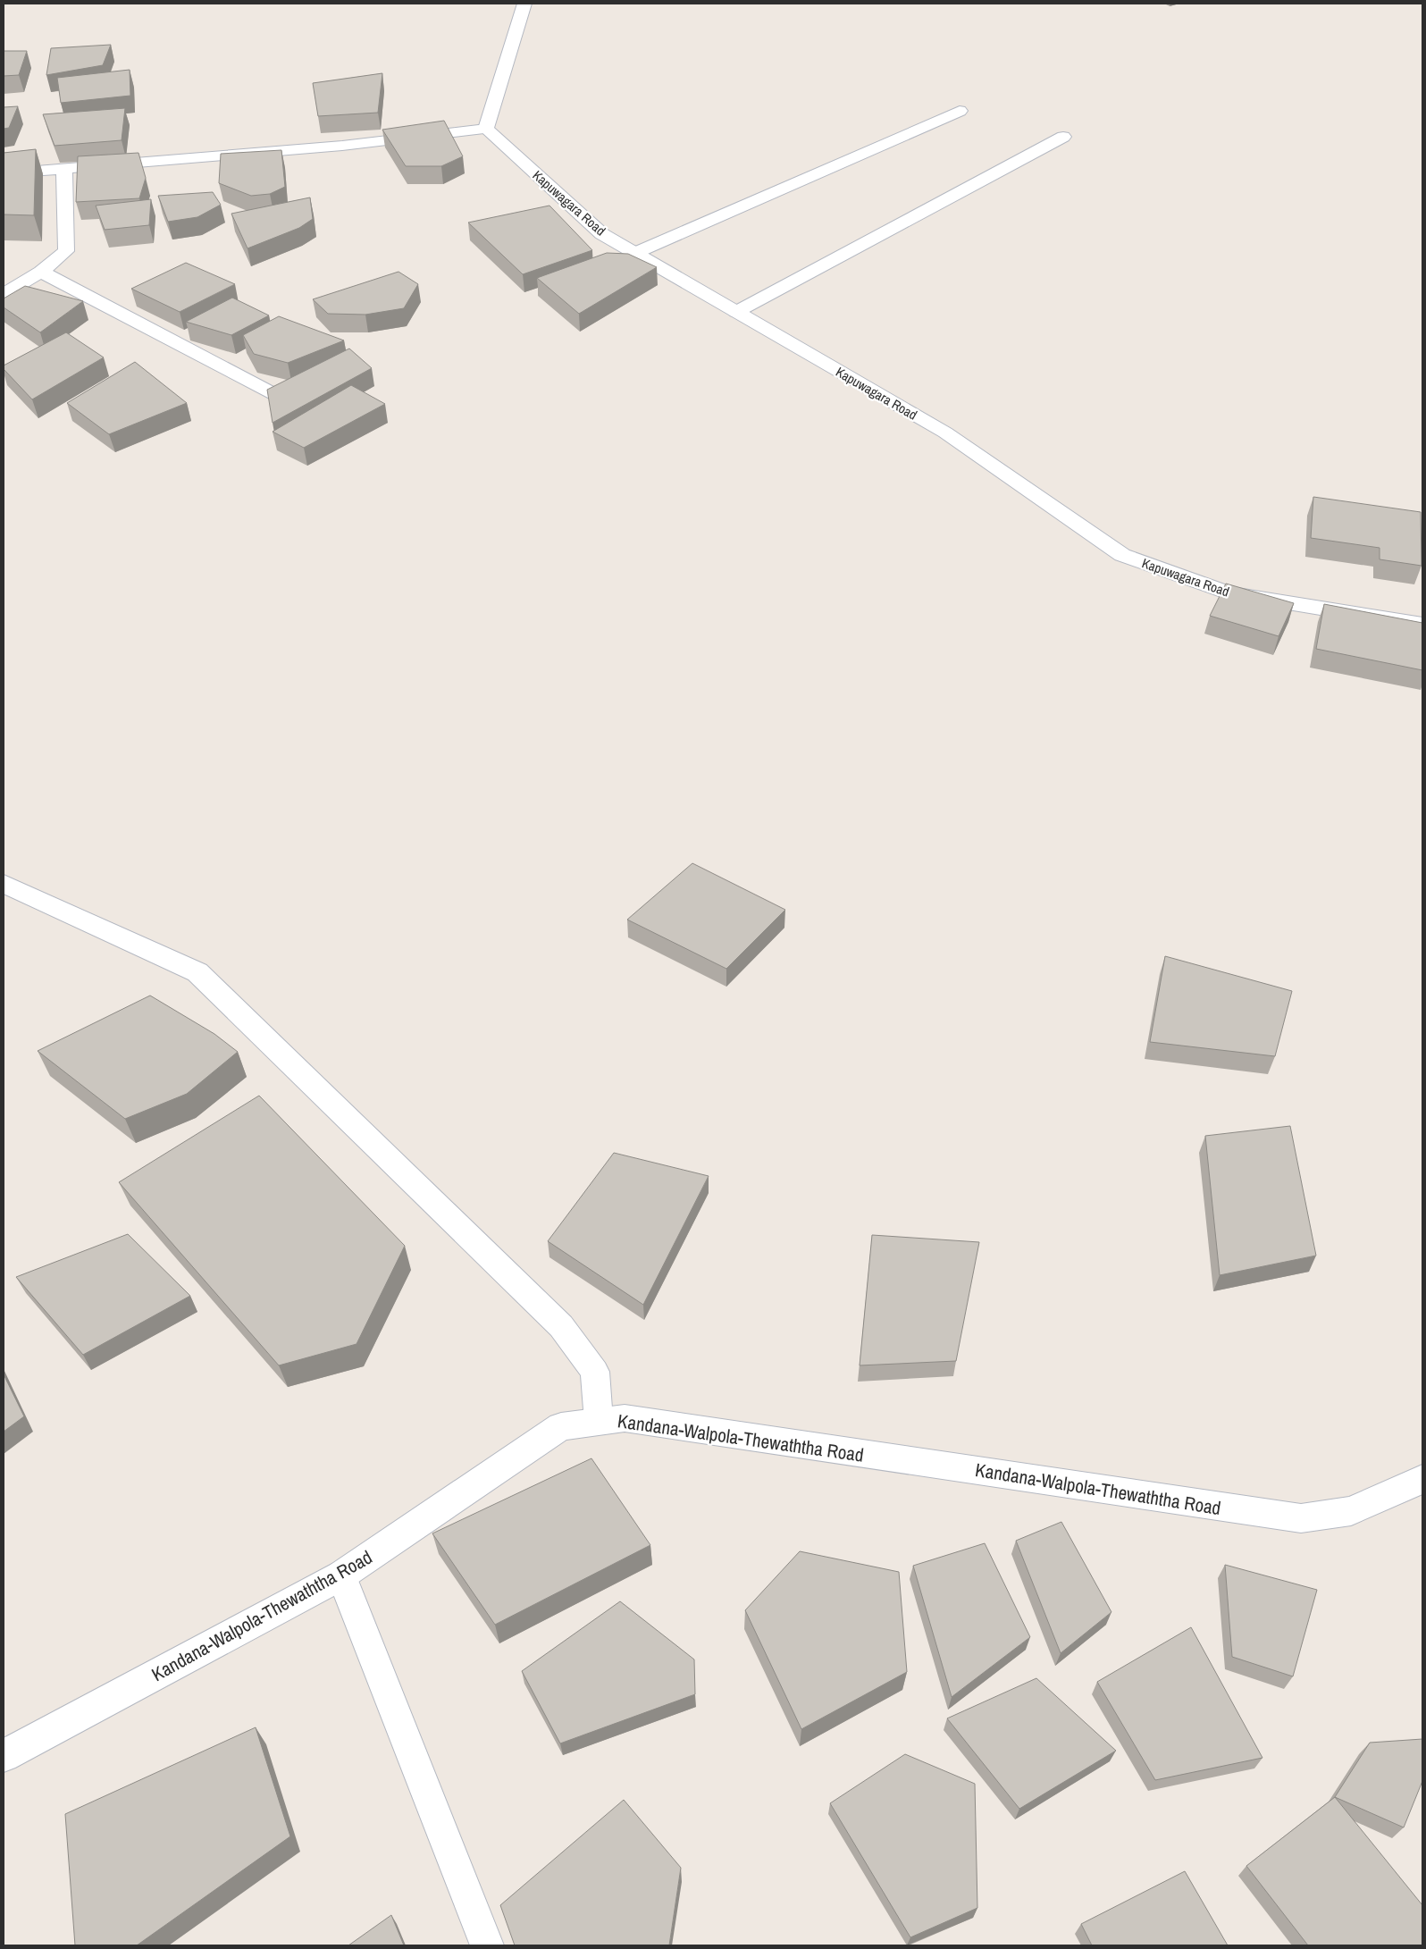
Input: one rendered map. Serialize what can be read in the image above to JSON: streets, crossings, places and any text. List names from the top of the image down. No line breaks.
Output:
{"streets":{"street":["Kapuwagara Road","Kandana-Walpola-Thewaththa Road"]}}
